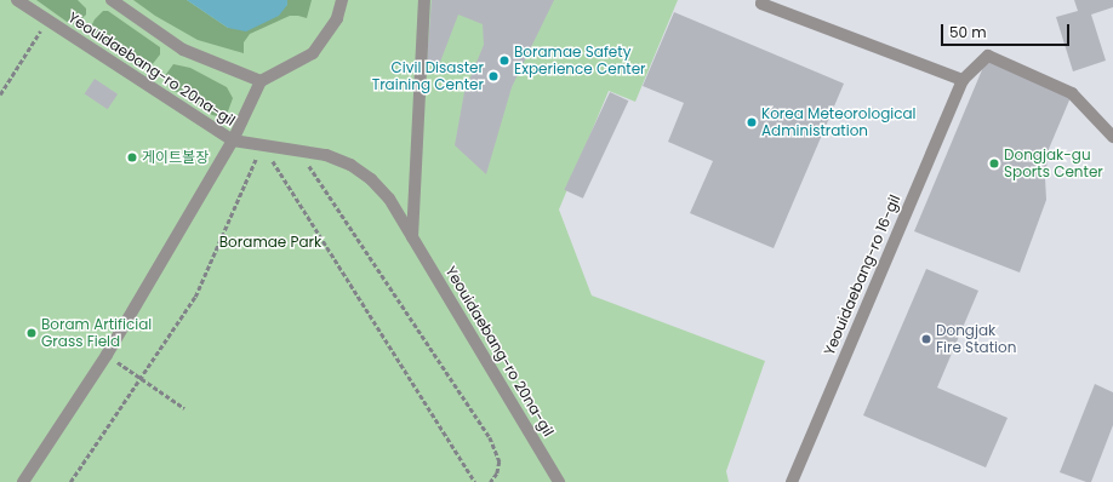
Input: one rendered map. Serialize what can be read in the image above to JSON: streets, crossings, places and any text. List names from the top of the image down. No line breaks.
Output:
{"streets":{"street":["Yeouidaebang-ro 20na-gil","Yeouidaebang-ro 16-gil"]},"parks":["Boramae Park"],"places":["Boramae Safety Experience Center","Civil Disaster Training Center","Korea Meteorological Administration","게이트볼장","Dongjak-gu Sports Center","Boram Artificial Grass Field","Dongjak Fire Station"],"scale_bar":"50 m"}
